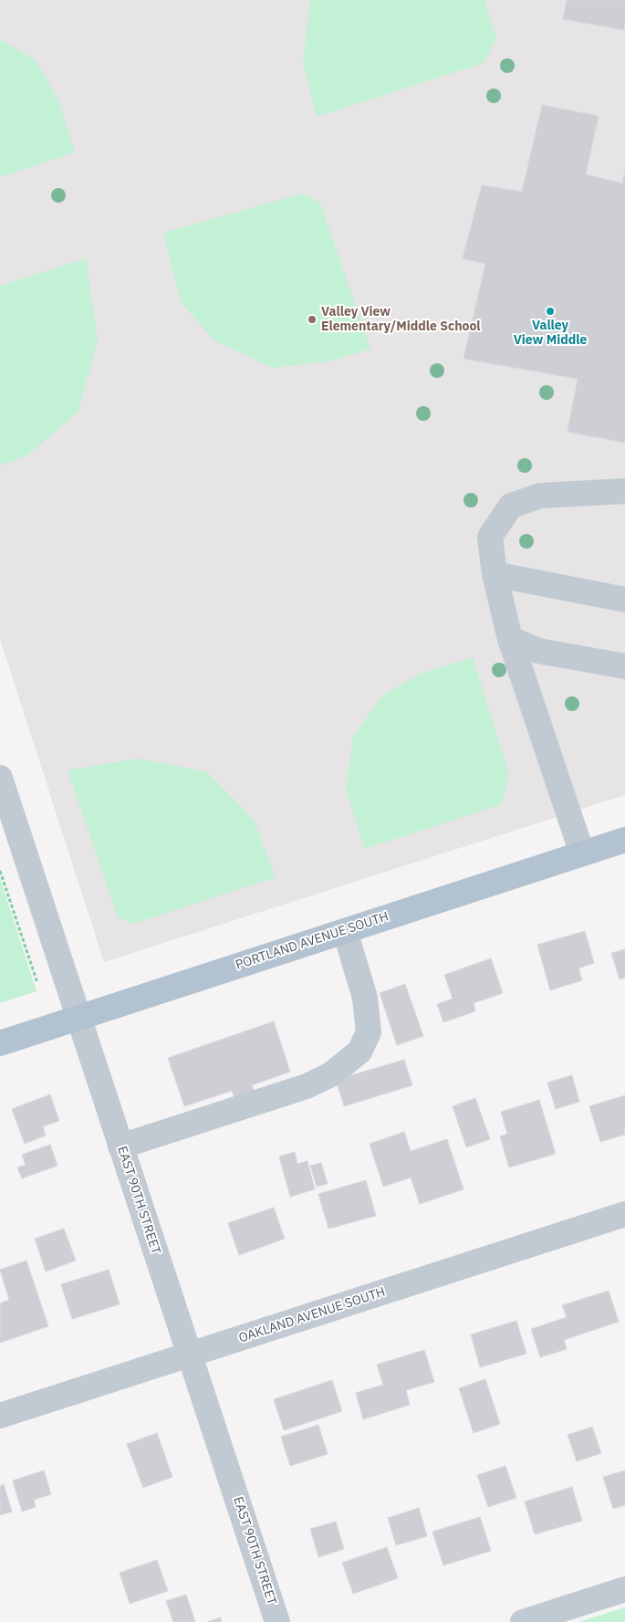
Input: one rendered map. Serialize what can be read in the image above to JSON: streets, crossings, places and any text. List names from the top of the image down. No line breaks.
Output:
{"streets":{"main road":["PORTLAND AVENUE SOUTH"],"street":["EAST 90TH STREET","OAKLAND AVENUE SOUTH"]},"crossings":[["PORTLAND AVENUE SOUTH","EAST 90TH STREET"],["EAST 90TH STREET","OAKLAND AVENUE SOUTH"]],"places":["Valley View Middle","Valley View Elementary/Middle School"]}
